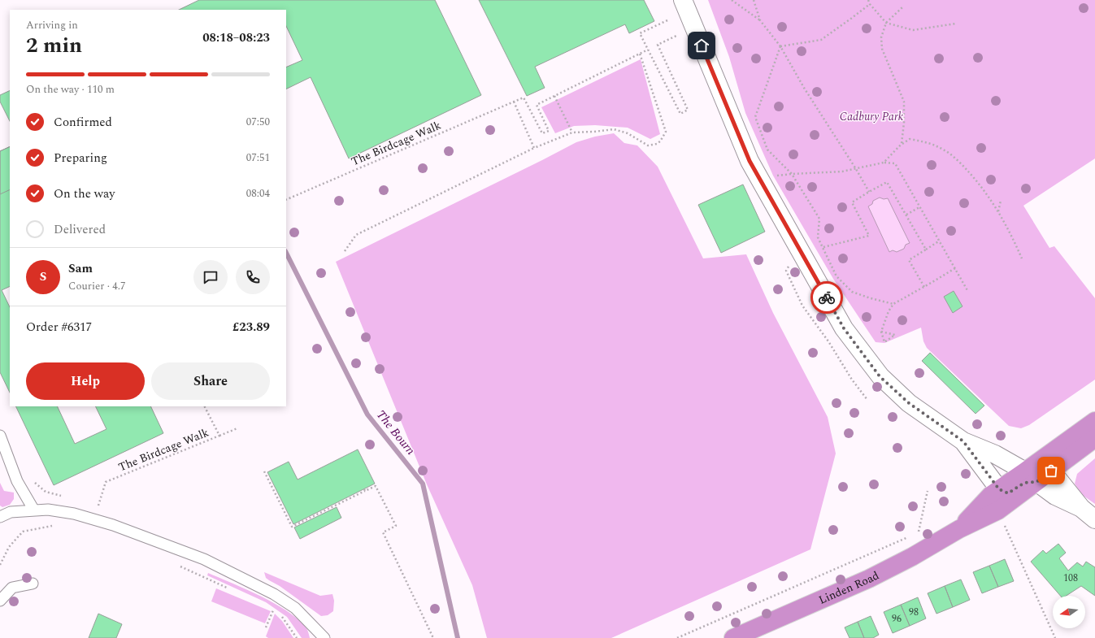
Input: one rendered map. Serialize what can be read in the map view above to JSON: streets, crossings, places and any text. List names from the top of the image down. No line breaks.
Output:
{"streets":{"highway":["Linden Road"],"path":["The Birdcage Walk"]},"water":["The Bourn"],"parks":["Cadbury Park"],"house_numbers":["108","98","96"],"north":"left","page":{"heading":["2 min","Arriving in","08:18–08:23"],"panel":["Sam","Courier · 4.7","Order #6317","£23.89"],"bar":"On the way · 110 m","list":[["Confirmed","07:50"],["Preparing","07:51"],["On the way","08:04"],"Delivered"],"round":"S","buttons":["Help","Share"]}}
